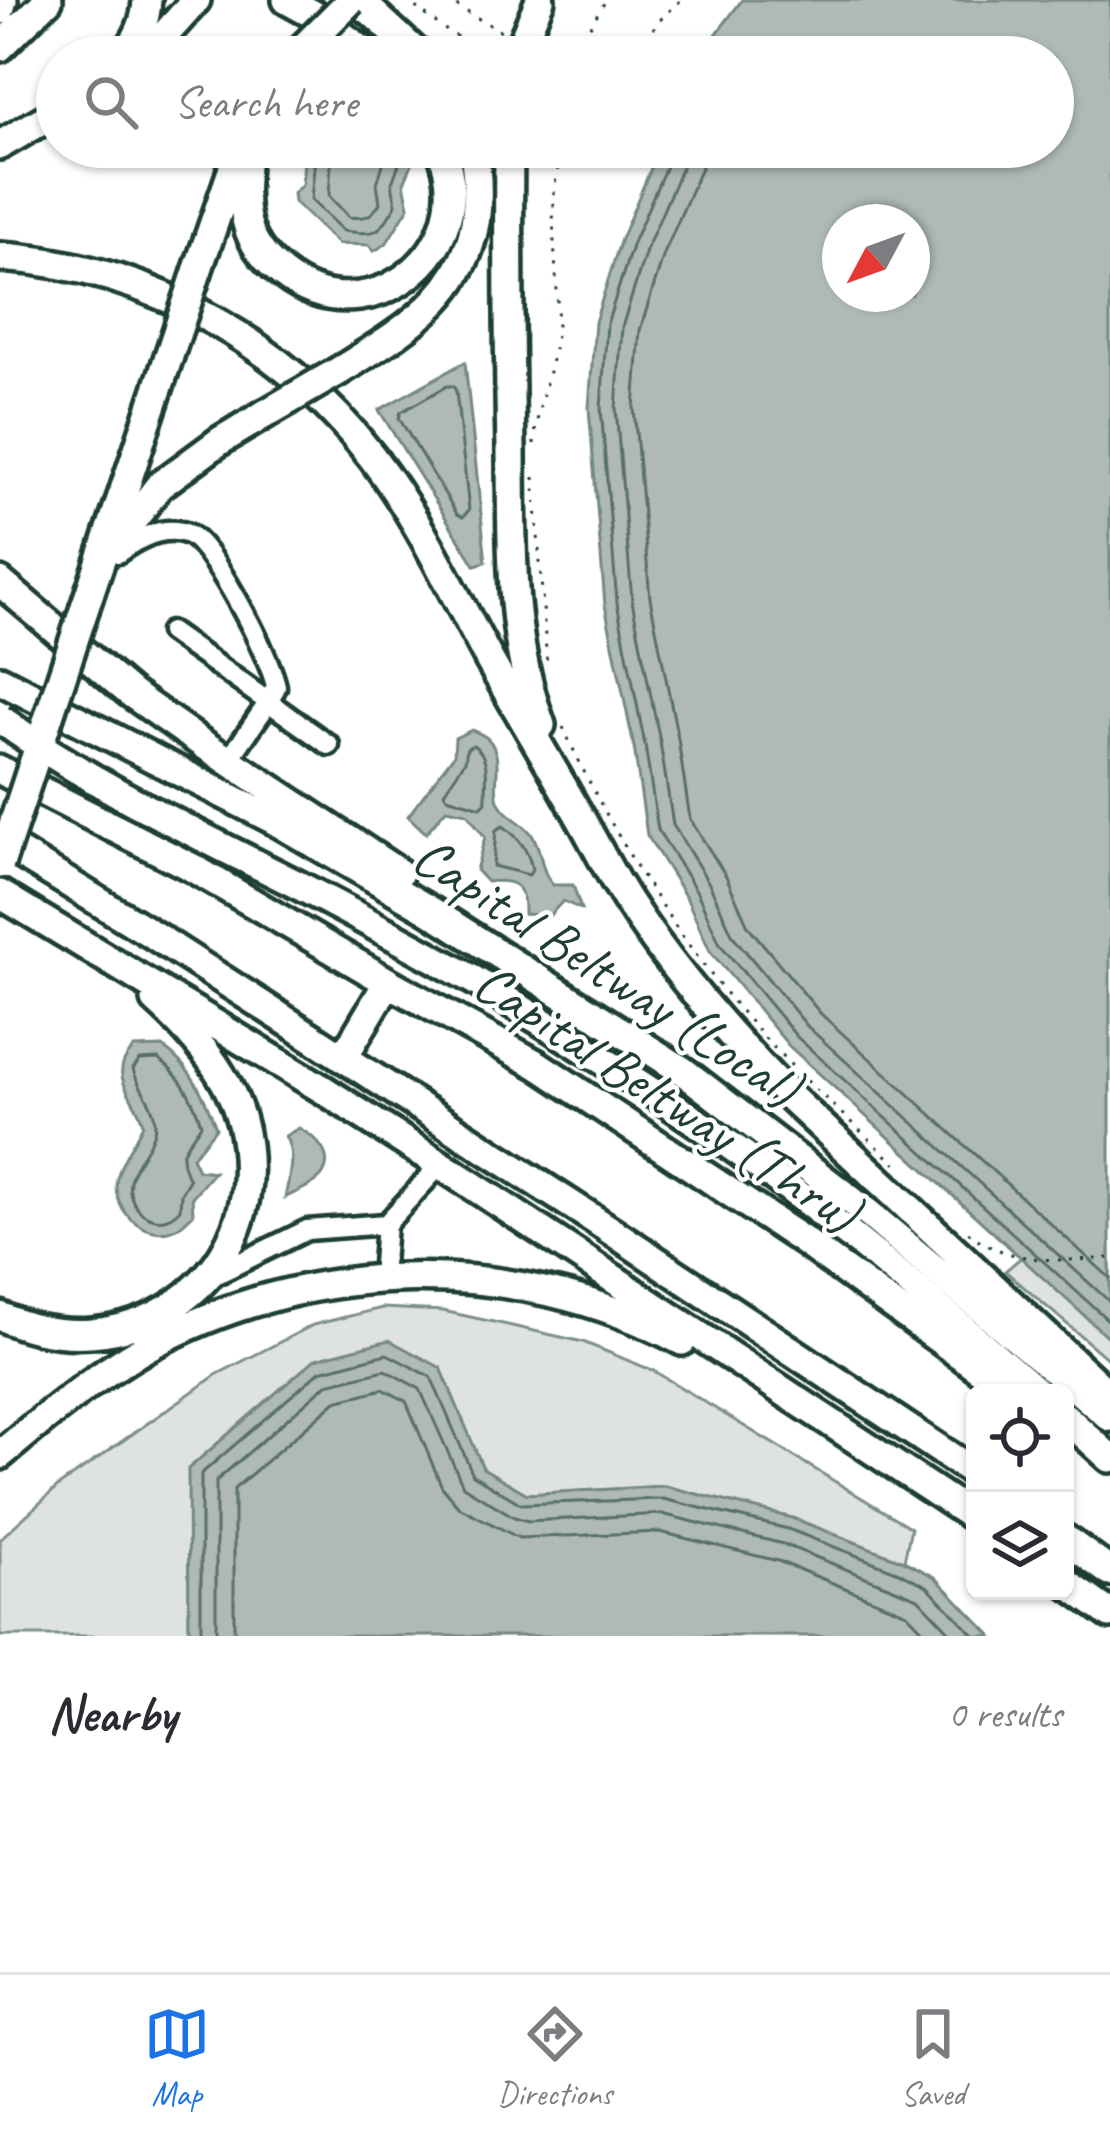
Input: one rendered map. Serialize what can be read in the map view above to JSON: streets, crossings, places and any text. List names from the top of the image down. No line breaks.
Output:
{"streets":{"highway":["Capital Beltway (Local)","Capital Beltway (Thru)"]},"north":"bottom left","page":{"search":"Search here","heading":["Nearby","0 results"],"nav":["Map","Directions","Saved"]}}
